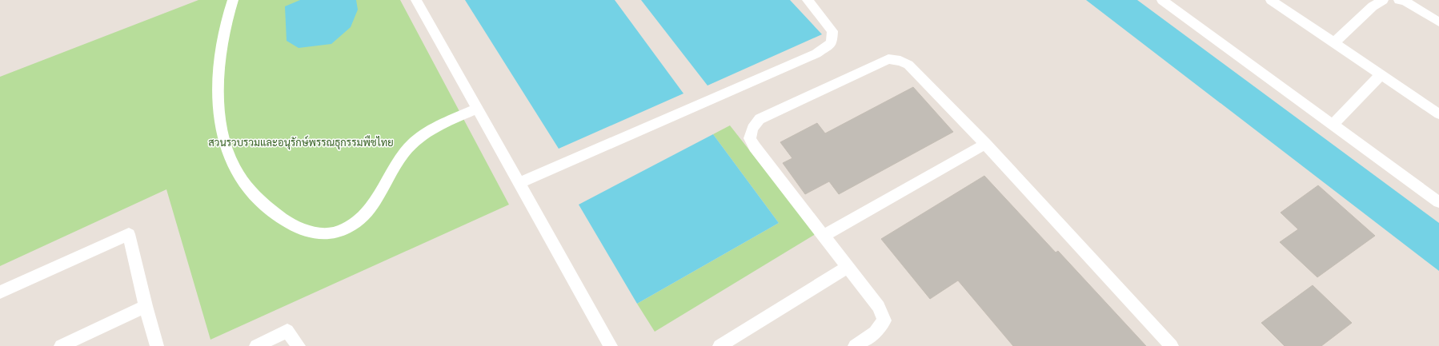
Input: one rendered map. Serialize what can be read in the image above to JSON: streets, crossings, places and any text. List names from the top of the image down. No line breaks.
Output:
{"parks":["สวนรวบรวมและอนุรักษ์พรรณธุกรรมพืชไทย"]}
